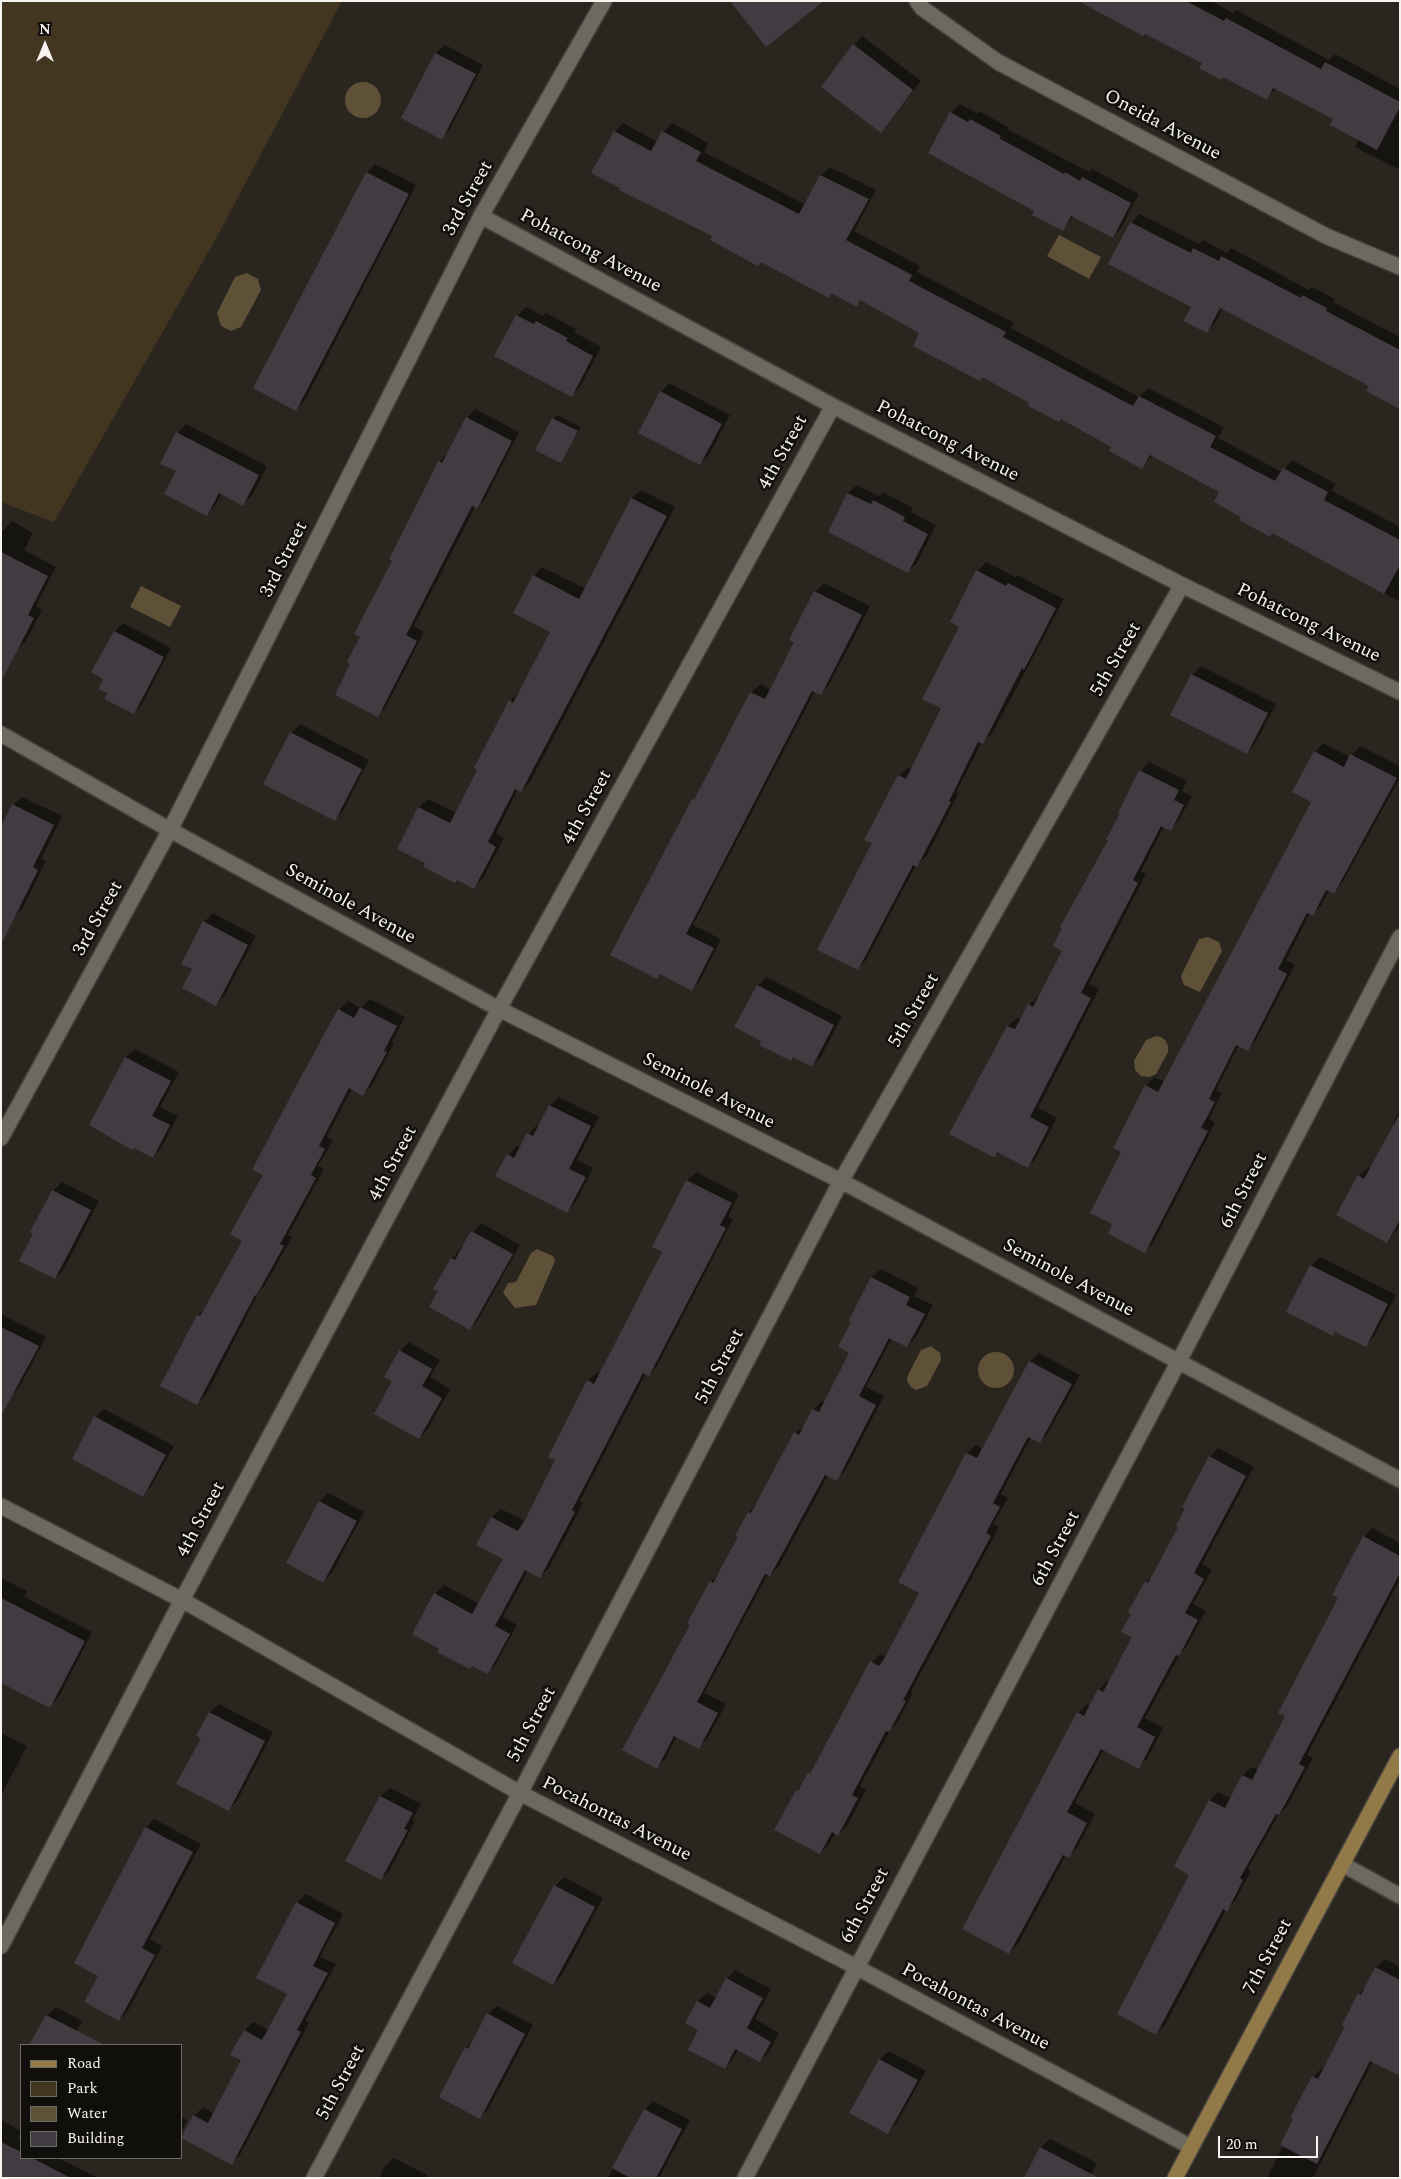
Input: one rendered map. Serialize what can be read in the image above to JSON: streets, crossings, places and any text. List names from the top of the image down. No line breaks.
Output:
{"streets":{"street":["Oneida Avenue","3rd Street","Pohatcong Avenue","4th Street","5th Street","Seminole Avenue","6th Street","Pocahontas Avenue","7th Street"]},"crossings":[["3rd Street","Pohatcong Avenue"],["3rd Street","Seminole Avenue"],["Pohatcong Avenue","4th Street"],["Pohatcong Avenue","5th Street"],["4th Street","Seminole Avenue"],["4th Street","Pocahontas Avenue"],["5th Street","Seminole Avenue"],["5th Street","Pocahontas Avenue"],["Seminole Avenue","6th Street"],["6th Street","Pocahontas Avenue"],["Pocahontas Avenue","7th Street"]],"legend":["Road","Park","Water","Building"],"scale_bar":"20 m","north":"top"}
